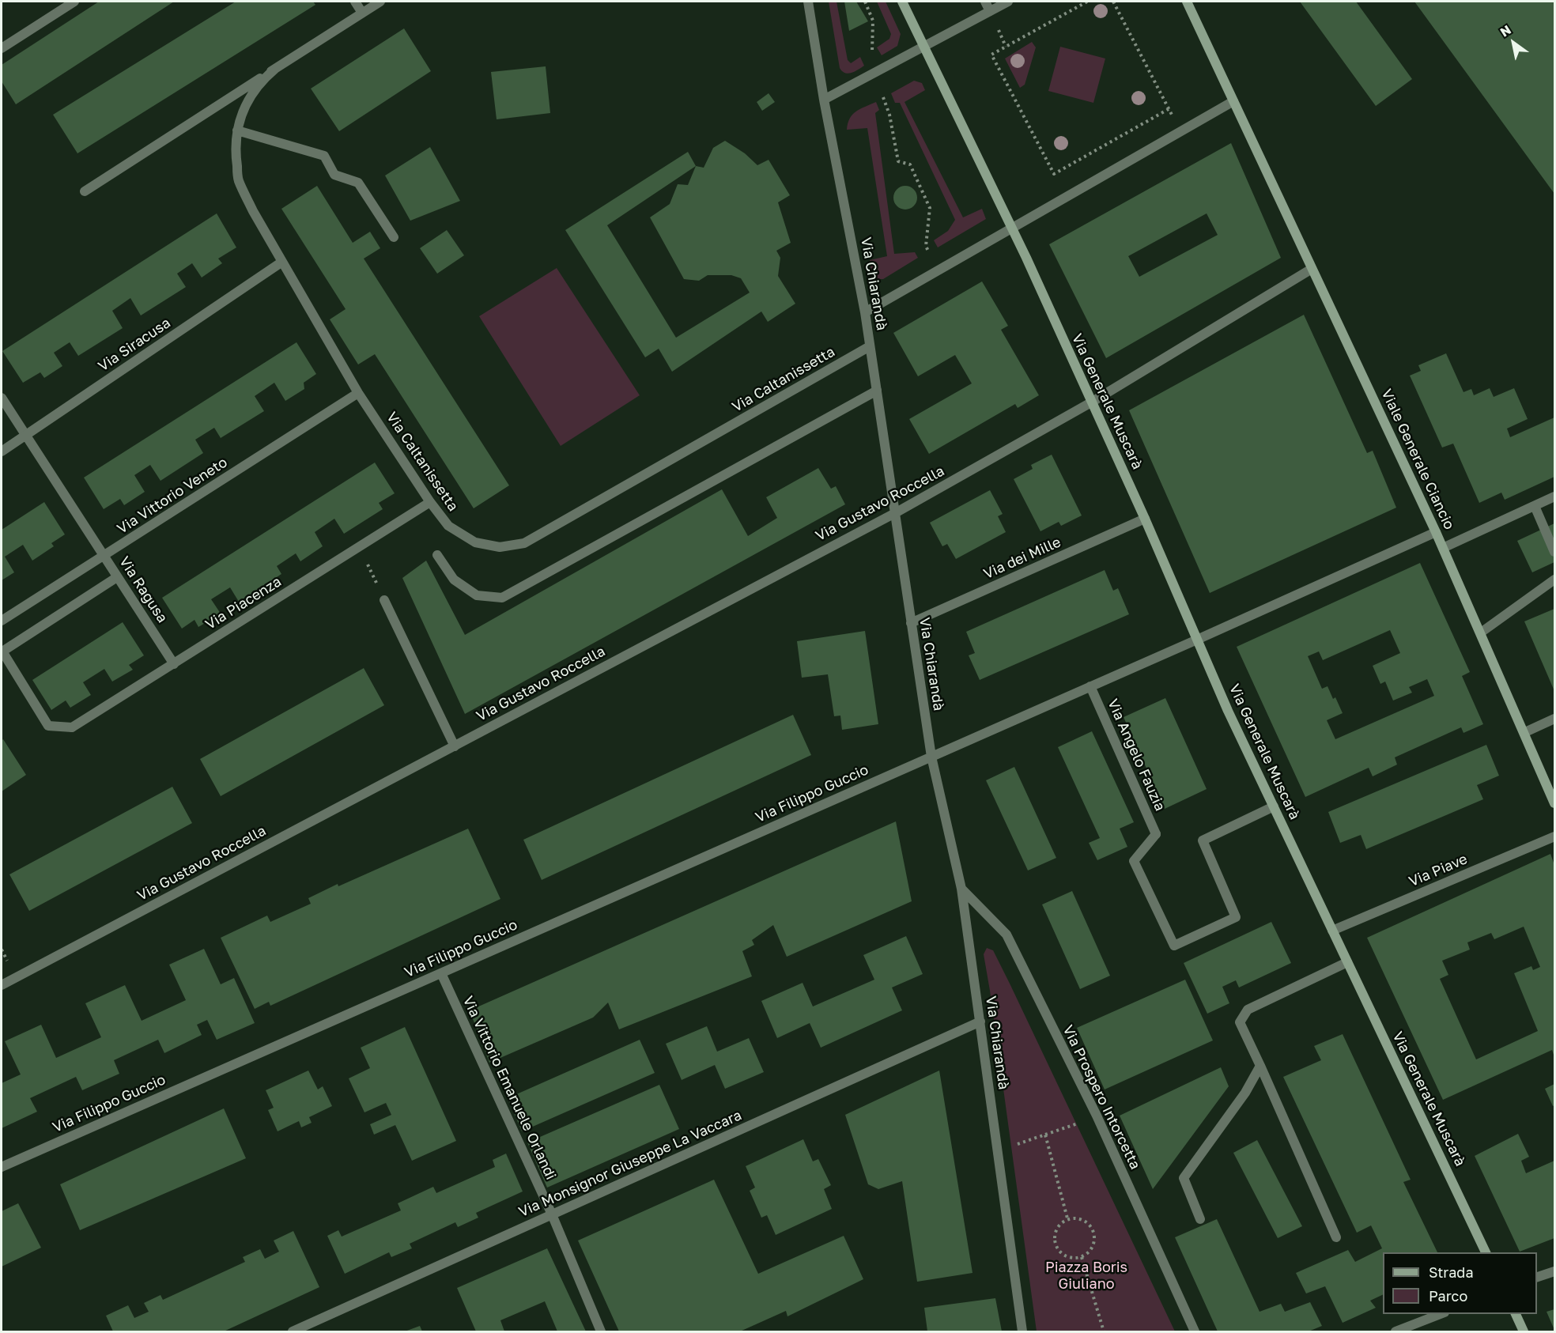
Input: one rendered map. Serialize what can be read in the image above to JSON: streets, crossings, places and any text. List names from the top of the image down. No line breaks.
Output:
{"streets":{"main road":["Via Generale Muscarà","Viale Generale Ciancio"],"street":["Via Chiarandà","Via Siracusa","Via Caltanissetta","Via Vittorio Veneto","Via Gustavo Roccella","Via dei Mille","Via Ragusa","Via Piacenza","Via Angelo Fauzia","Via Filippo Guccio","Via Piave","Via Vittorio Emanuele Orlandi","Via Prospero Intorcetta","Via Monsignor Giuseppe La Vaccara"]},"crossings":[["Via Chiarandà","Via Caltanissetta"],["Via Chiarandà","Via Gustavo Roccella"],["Via Chiarandà","Via dei Mille"],["Via Chiarandà","Via Filippo Guccio"],["Via Chiarandà","Via Prospero Intorcetta"],["Via Chiarandà","Via Monsignor Giuseppe La Vaccara"],["Via Siracusa","Via Caltanissetta"],["Via Siracusa","Via Ragusa"],["Via Caltanissetta","Via Vittorio Veneto"],["Via Caltanissetta","Via Piacenza"],["Via Generale Muscarà","Via Gustavo Roccella"],["Via Generale Muscarà","Via dei Mille"],["Via Generale Muscarà","Via Angelo Fauzia"],["Via Generale Muscarà","Via Filippo Guccio"],["Via Generale Muscarà","Via Piave"],["Viale Generale Ciancio","Via Gustavo Roccella"],["Viale Generale Ciancio","Via Filippo Guccio"],["Via Vittorio Veneto","Via Ragusa"],["Via Ragusa","Via Piacenza"],["Via Angelo Fauzia","Via Filippo Guccio"],["Via Filippo Guccio","Via Vittorio Emanuele Orlandi"],["Via Vittorio Emanuele Orlandi","Via Monsignor Giuseppe La Vaccara"]],"parks":["Piazza Boris Giuliano"],"legend":["Strada","Parco"],"north":"top left"}
